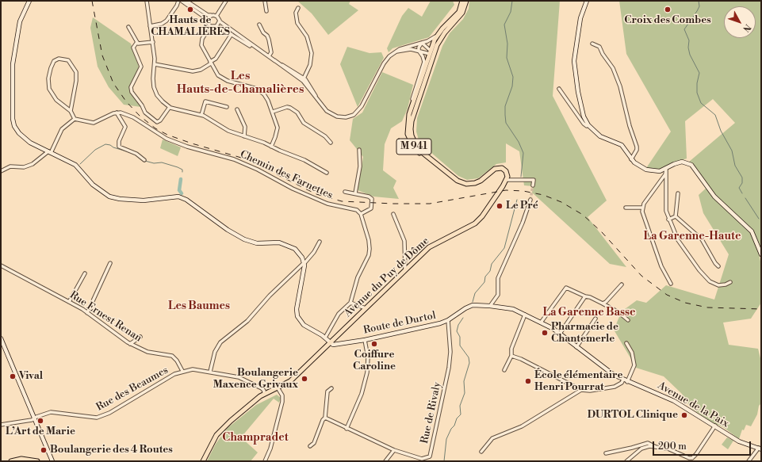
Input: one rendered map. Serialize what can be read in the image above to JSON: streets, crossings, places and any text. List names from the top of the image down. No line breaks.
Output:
{"streets":{"main road":["M 941","Avenue du Puy de Dôme","Route de Durtol","Avenue de la Paix"],"street":["Chemin des Farnettes","Rue Ernest Renan","Rue des Beaumes","Rue de Rivaly"]},"crossings":[["M 941","Avenue du Puy de Dôme"],["Avenue du Puy de Dôme","Route de Durtol"],["Rue Ernest Renan","Rue des Beaumes"],["Route de Durtol","Avenue de la Paix"],["Route de Durtol","Rue de Rivaly"]],"districts":["Les Hauts-de-Chamalières","La Garenne-Haute","Les Baumes","La Garenne Basse","Champradet"],"places":["Hauts de CHAMALIÈRES","Croix des Combes","Le Pré","Pharmacie de Chantemerle","Coiffure Caroline","Vival","Boulangerie Maxence Grivaux","École élémentaire Henri Pourrat","DURTOL Clinique","L’Art de Marie","Boulangerie des 4 Routes"],"scale_bar":"200 m","north":"bottom right"}
